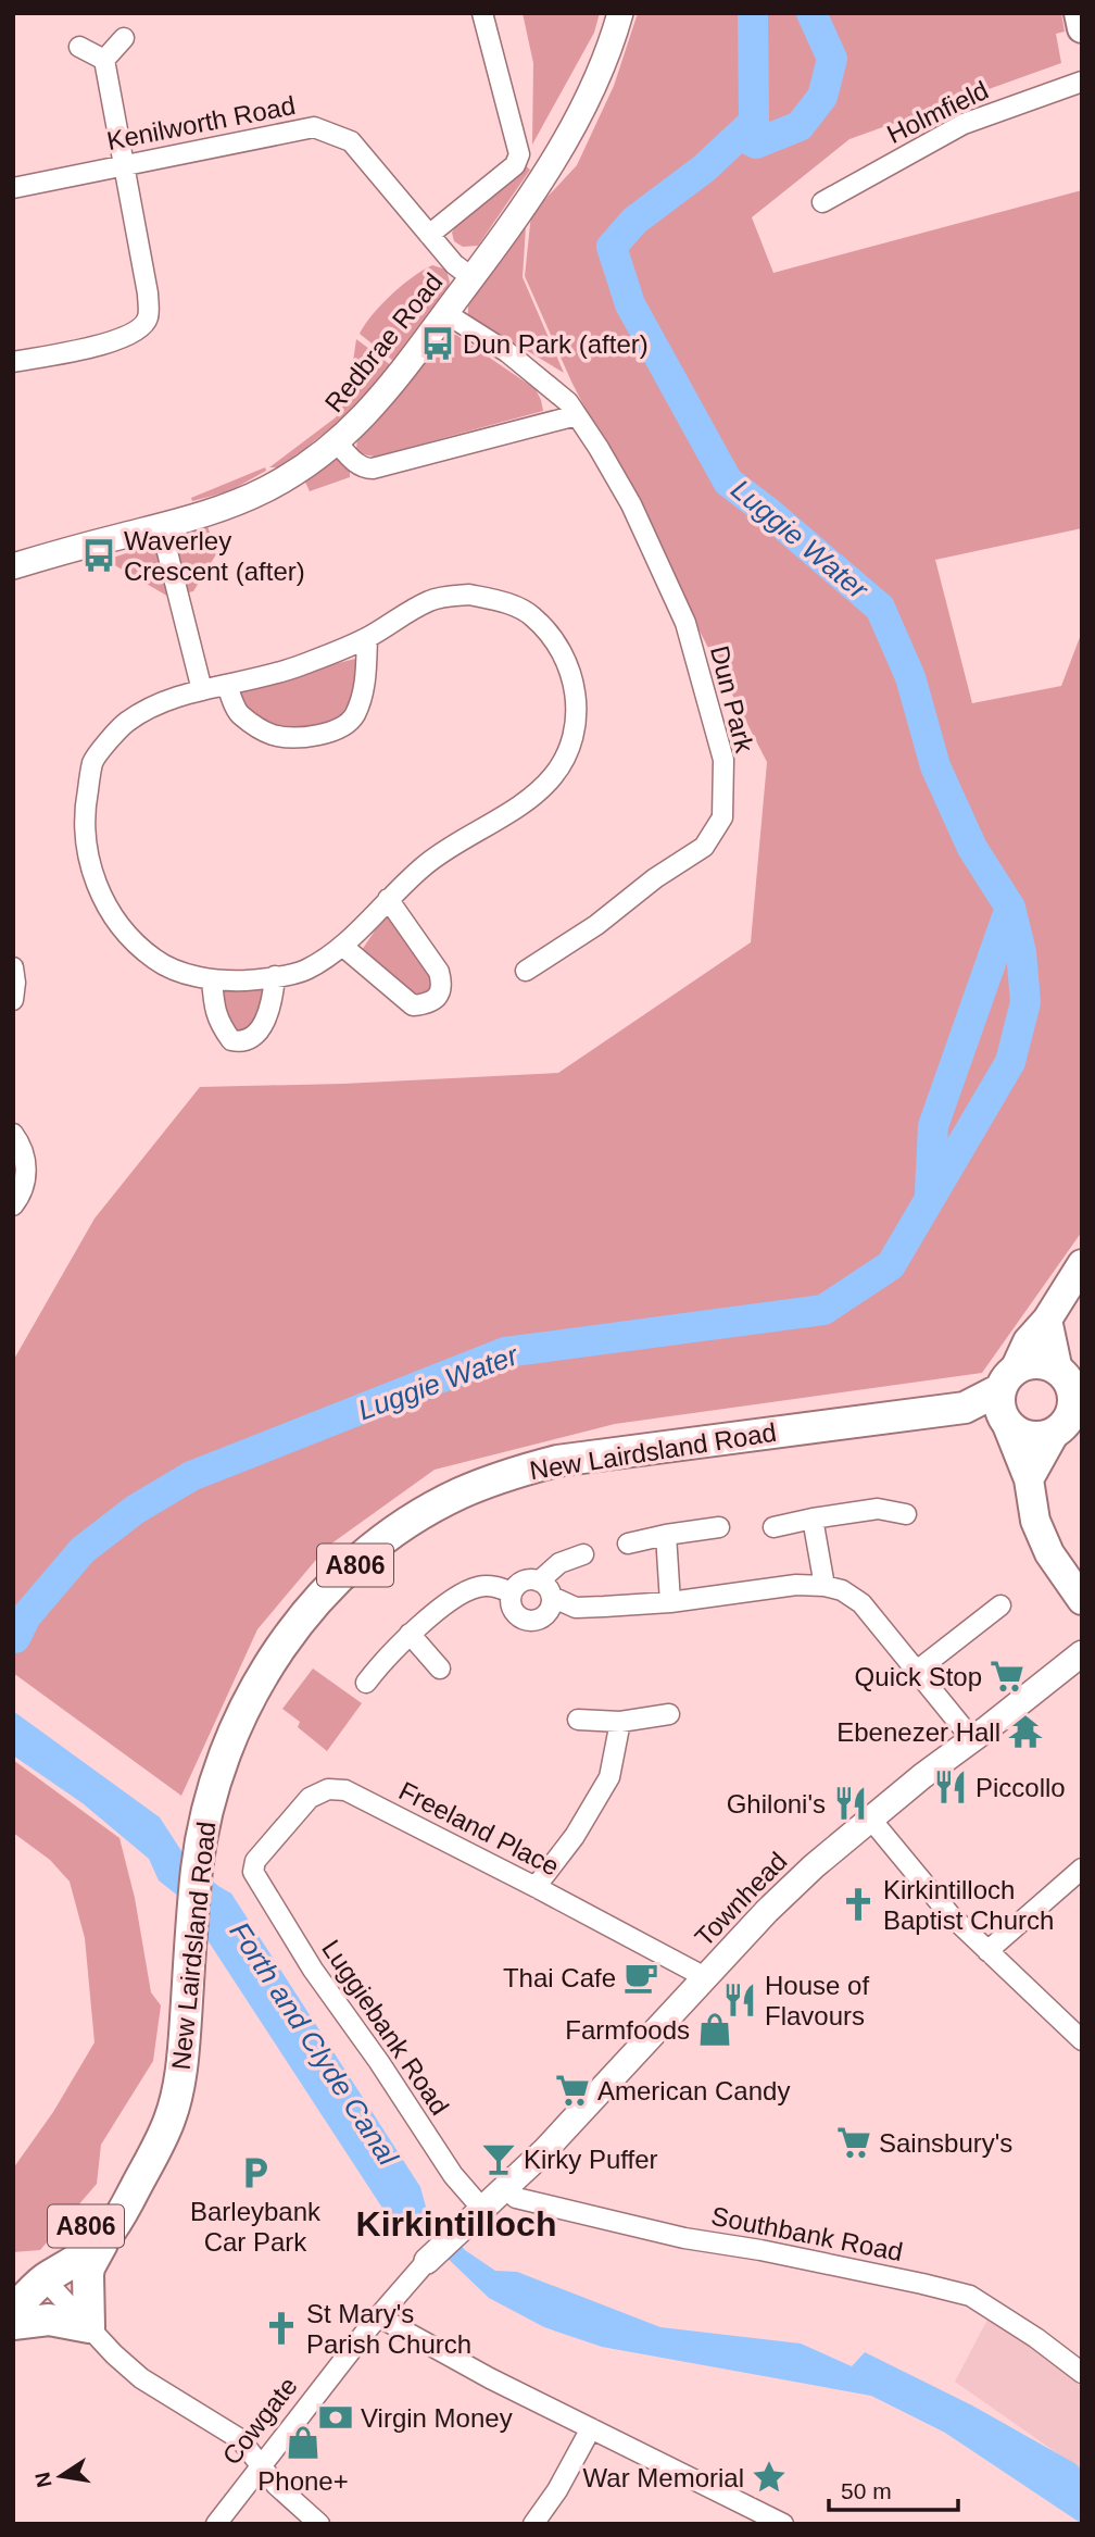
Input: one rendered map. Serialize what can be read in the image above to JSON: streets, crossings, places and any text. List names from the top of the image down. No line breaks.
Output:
{"streets":{"main road":["New Lairdsland Road","A806"],"street":["Holmfield","Kenilworth Road","Redbrae Road","Dun Park","Freeland Place","Townhead","Luggiebank Road","Southbank Road","Cowgate"]},"crossings":[["Kenilworth Road","Redbrae Road"],["Redbrae Road","Dun Park"],["New Lairdsland Road","A806"],["Freeland Place","Townhead"],["Freeland Place","Luggiebank Road"],["Townhead","Luggiebank Road"],["Townhead","Southbank Road"],["Townhead","Cowgate"],["Luggiebank Road","Cowgate"]],"districts":["Kirkintilloch"],"water":["Luggie Water","Forth and Clyde Canal"],"places":{"bus stop":["Dun Park (after)","Waverley Crescent (after)"],"supermarket":["Quick Stop","American Candy","Sainsbury's"],"temple":["Ebenezer Hall"],"restaurant":["Piccollo","Ghiloni's","House of Flavours"],"church":["Kirkintilloch Baptist Church","St Mary's Parish Church"],"cafe":["Thai Cafe"],"shop":["Farmfoods","Phone+"],"bar":["Kirky Puffer"],"parking":["Barleybank Car Park"],"bank":["Virgin Money"],"place":["War Memorial"]},"scale_bar":"50 m","north":"left"}
